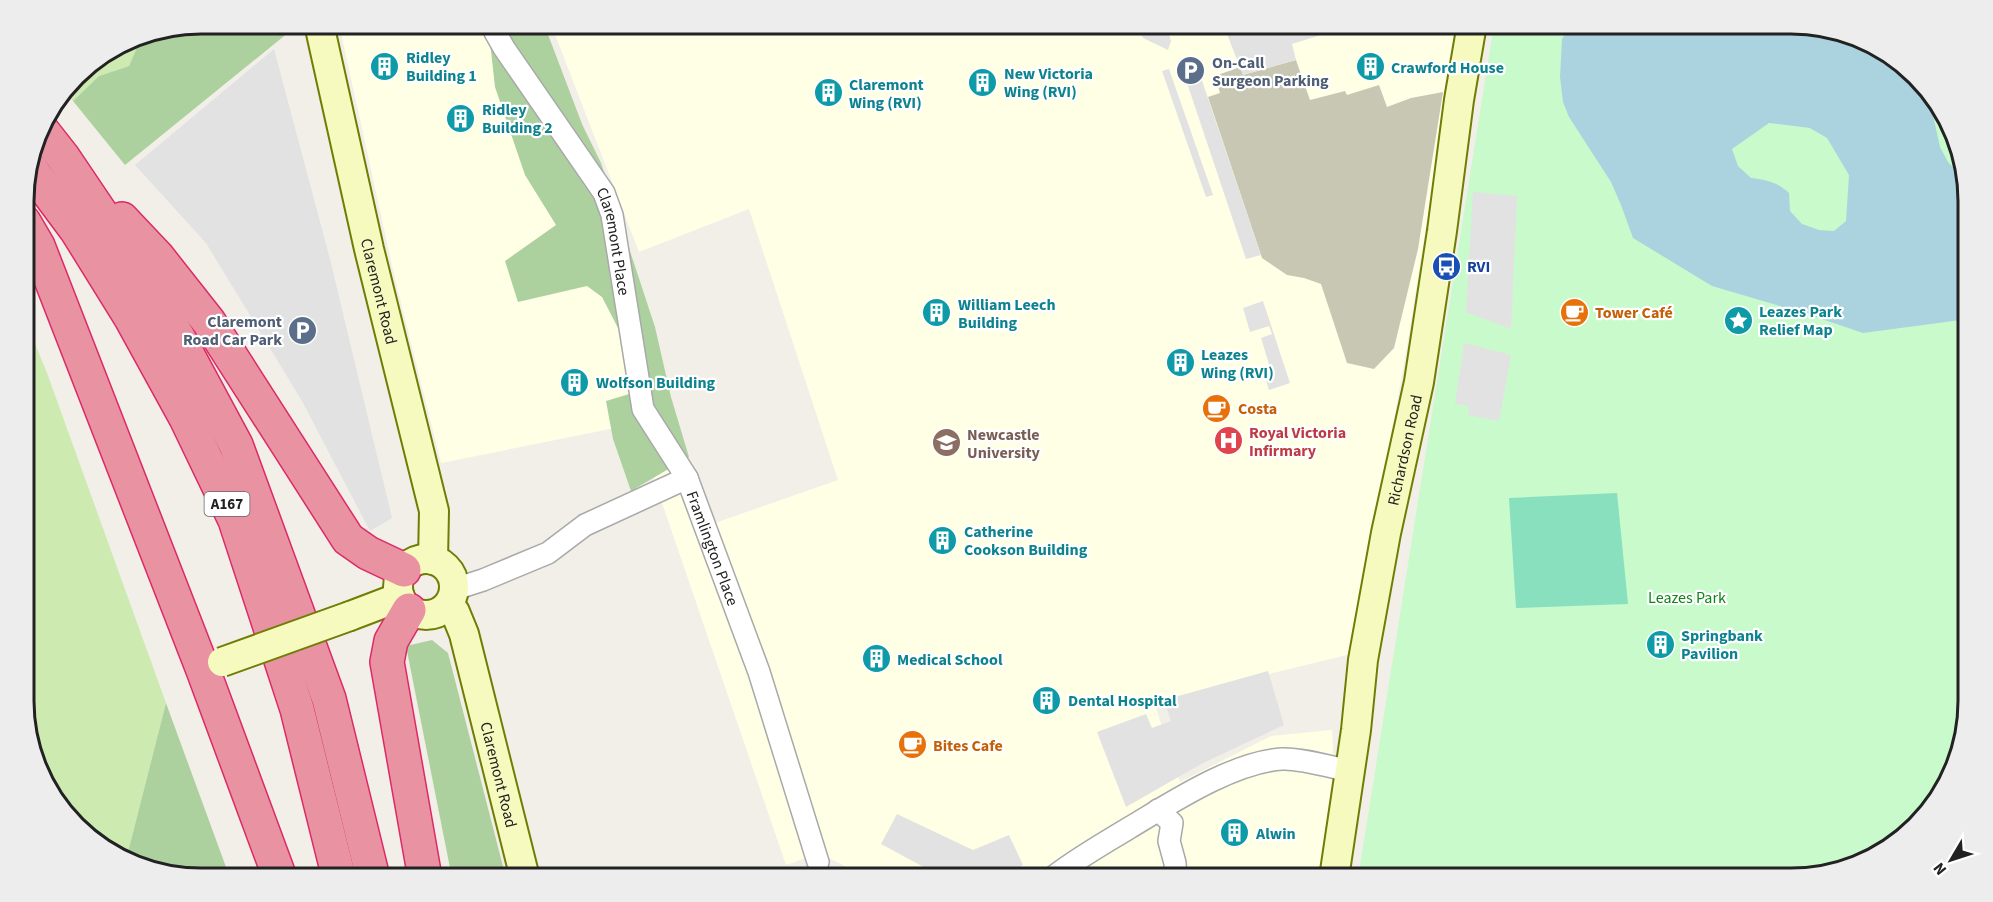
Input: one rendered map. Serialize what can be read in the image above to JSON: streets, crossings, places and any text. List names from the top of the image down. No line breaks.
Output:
{"streets":{"highway":["A167"],"street":["Claremont Place","Claremont Road","Richardson Road","Framlington Place"]},"crossings":[["Claremont Place","Framlington Place"],["Claremont Road","Framlington Place"]],"parks":["Leazes Park"],"places":{"building":["Ridley Building 1","Crawford House","New Victoria Wing (RVI)","Claremont Wing (RVI)","Ridley Building 2","William Leech Building","Leazes Wing (RVI)","Wolfson Building","Catherine Cookson Building","Springbank Pavilion","Medical School","Dental Hospital","Alwin"],"parking":["On-Call Surgeon Parking","Claremont Road Car Park"],"bus stop":["RVI"],"cafe":["Tower Café","Costa","Bites Cafe"],"place":["Leazes Park Relief Map"],"hospital":["Royal Victoria Infirmary"],"school or university":["Newcastle University"]},"north":"bottom left"}
